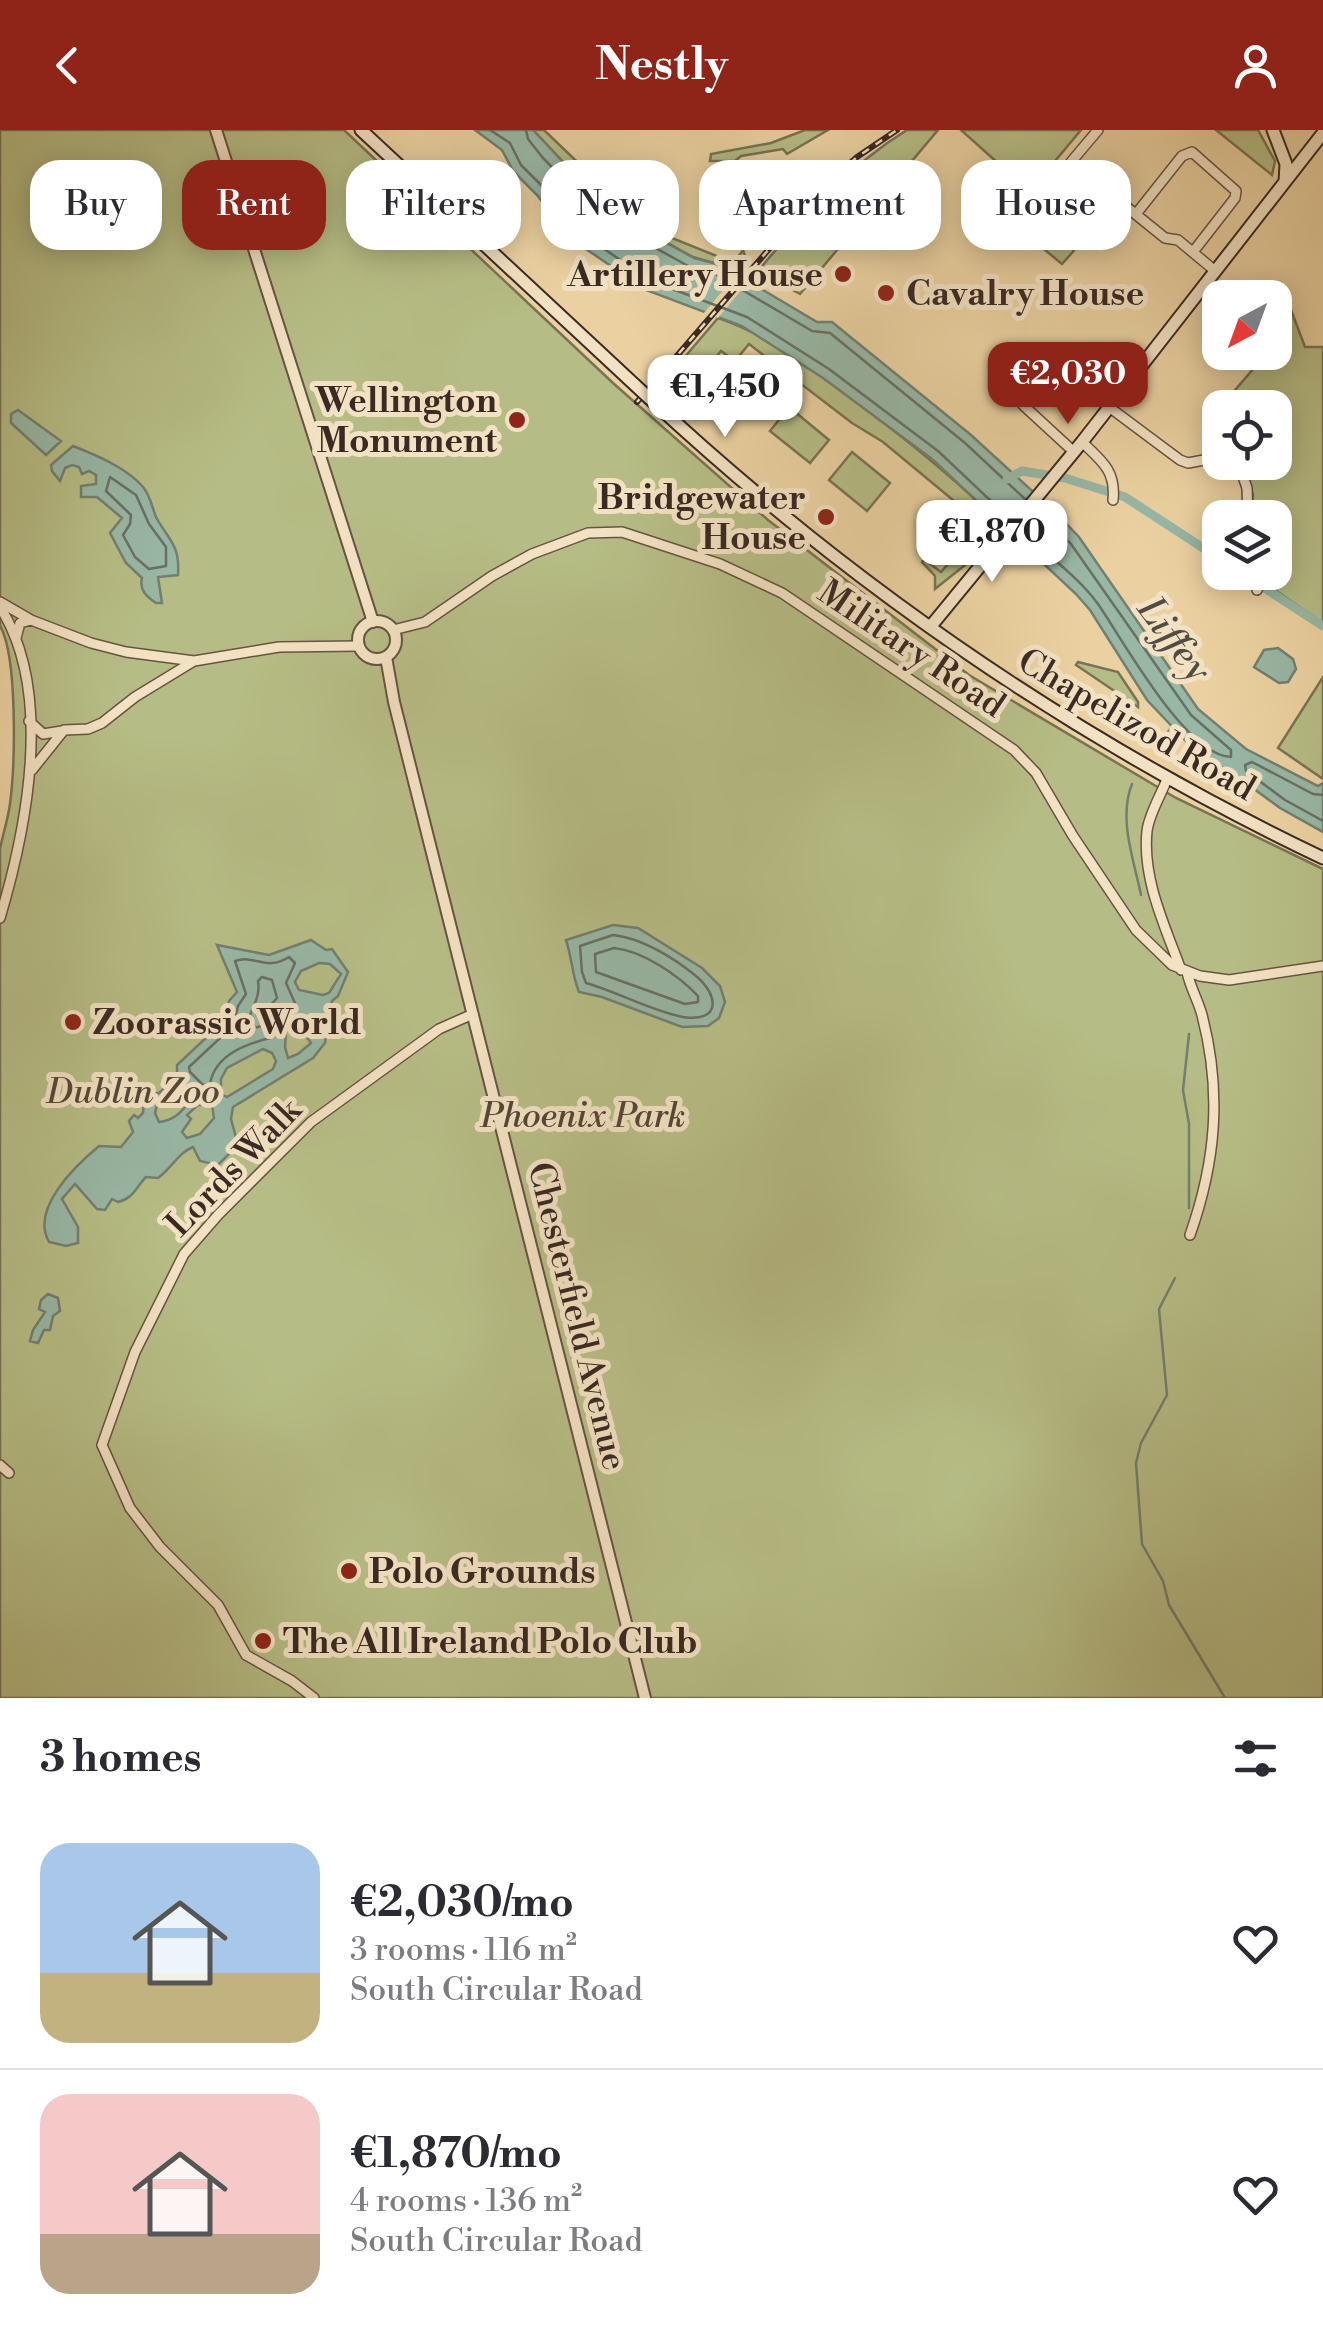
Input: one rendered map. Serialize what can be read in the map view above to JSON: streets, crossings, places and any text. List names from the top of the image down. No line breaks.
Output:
{"streets":{"main road":["Chapelizod Road"],"street":["Military Road","Lords Walk","Chesterfield Avenue"]},"crossings":[["Military Road","Chesterfield Avenue"],["Lords Walk","Chesterfield Avenue"]],"water":["Liffey"],"parks":["Dublin Zoo","Phoenix Park"],"places":["Artillery House","Cavalry House","Wellington Monument","Bridgewater House","Zoorassic World","Polo Grounds","The All Ireland Polo Club"],"north":"bottom left","page":{"header":"Nestly","chip":["Buy","Rent","Filters","New","Apartment","House"],"price":["€2,030","€1,450","€1,870"],"heading":"3 homes","list":[{"name":"€2,030/mo","note":"3 rooms · 116 m² · South Circular Road"},{"name":"€1,870/mo","note":"4 rooms · 136 m² · South Circular Road"}]}}
